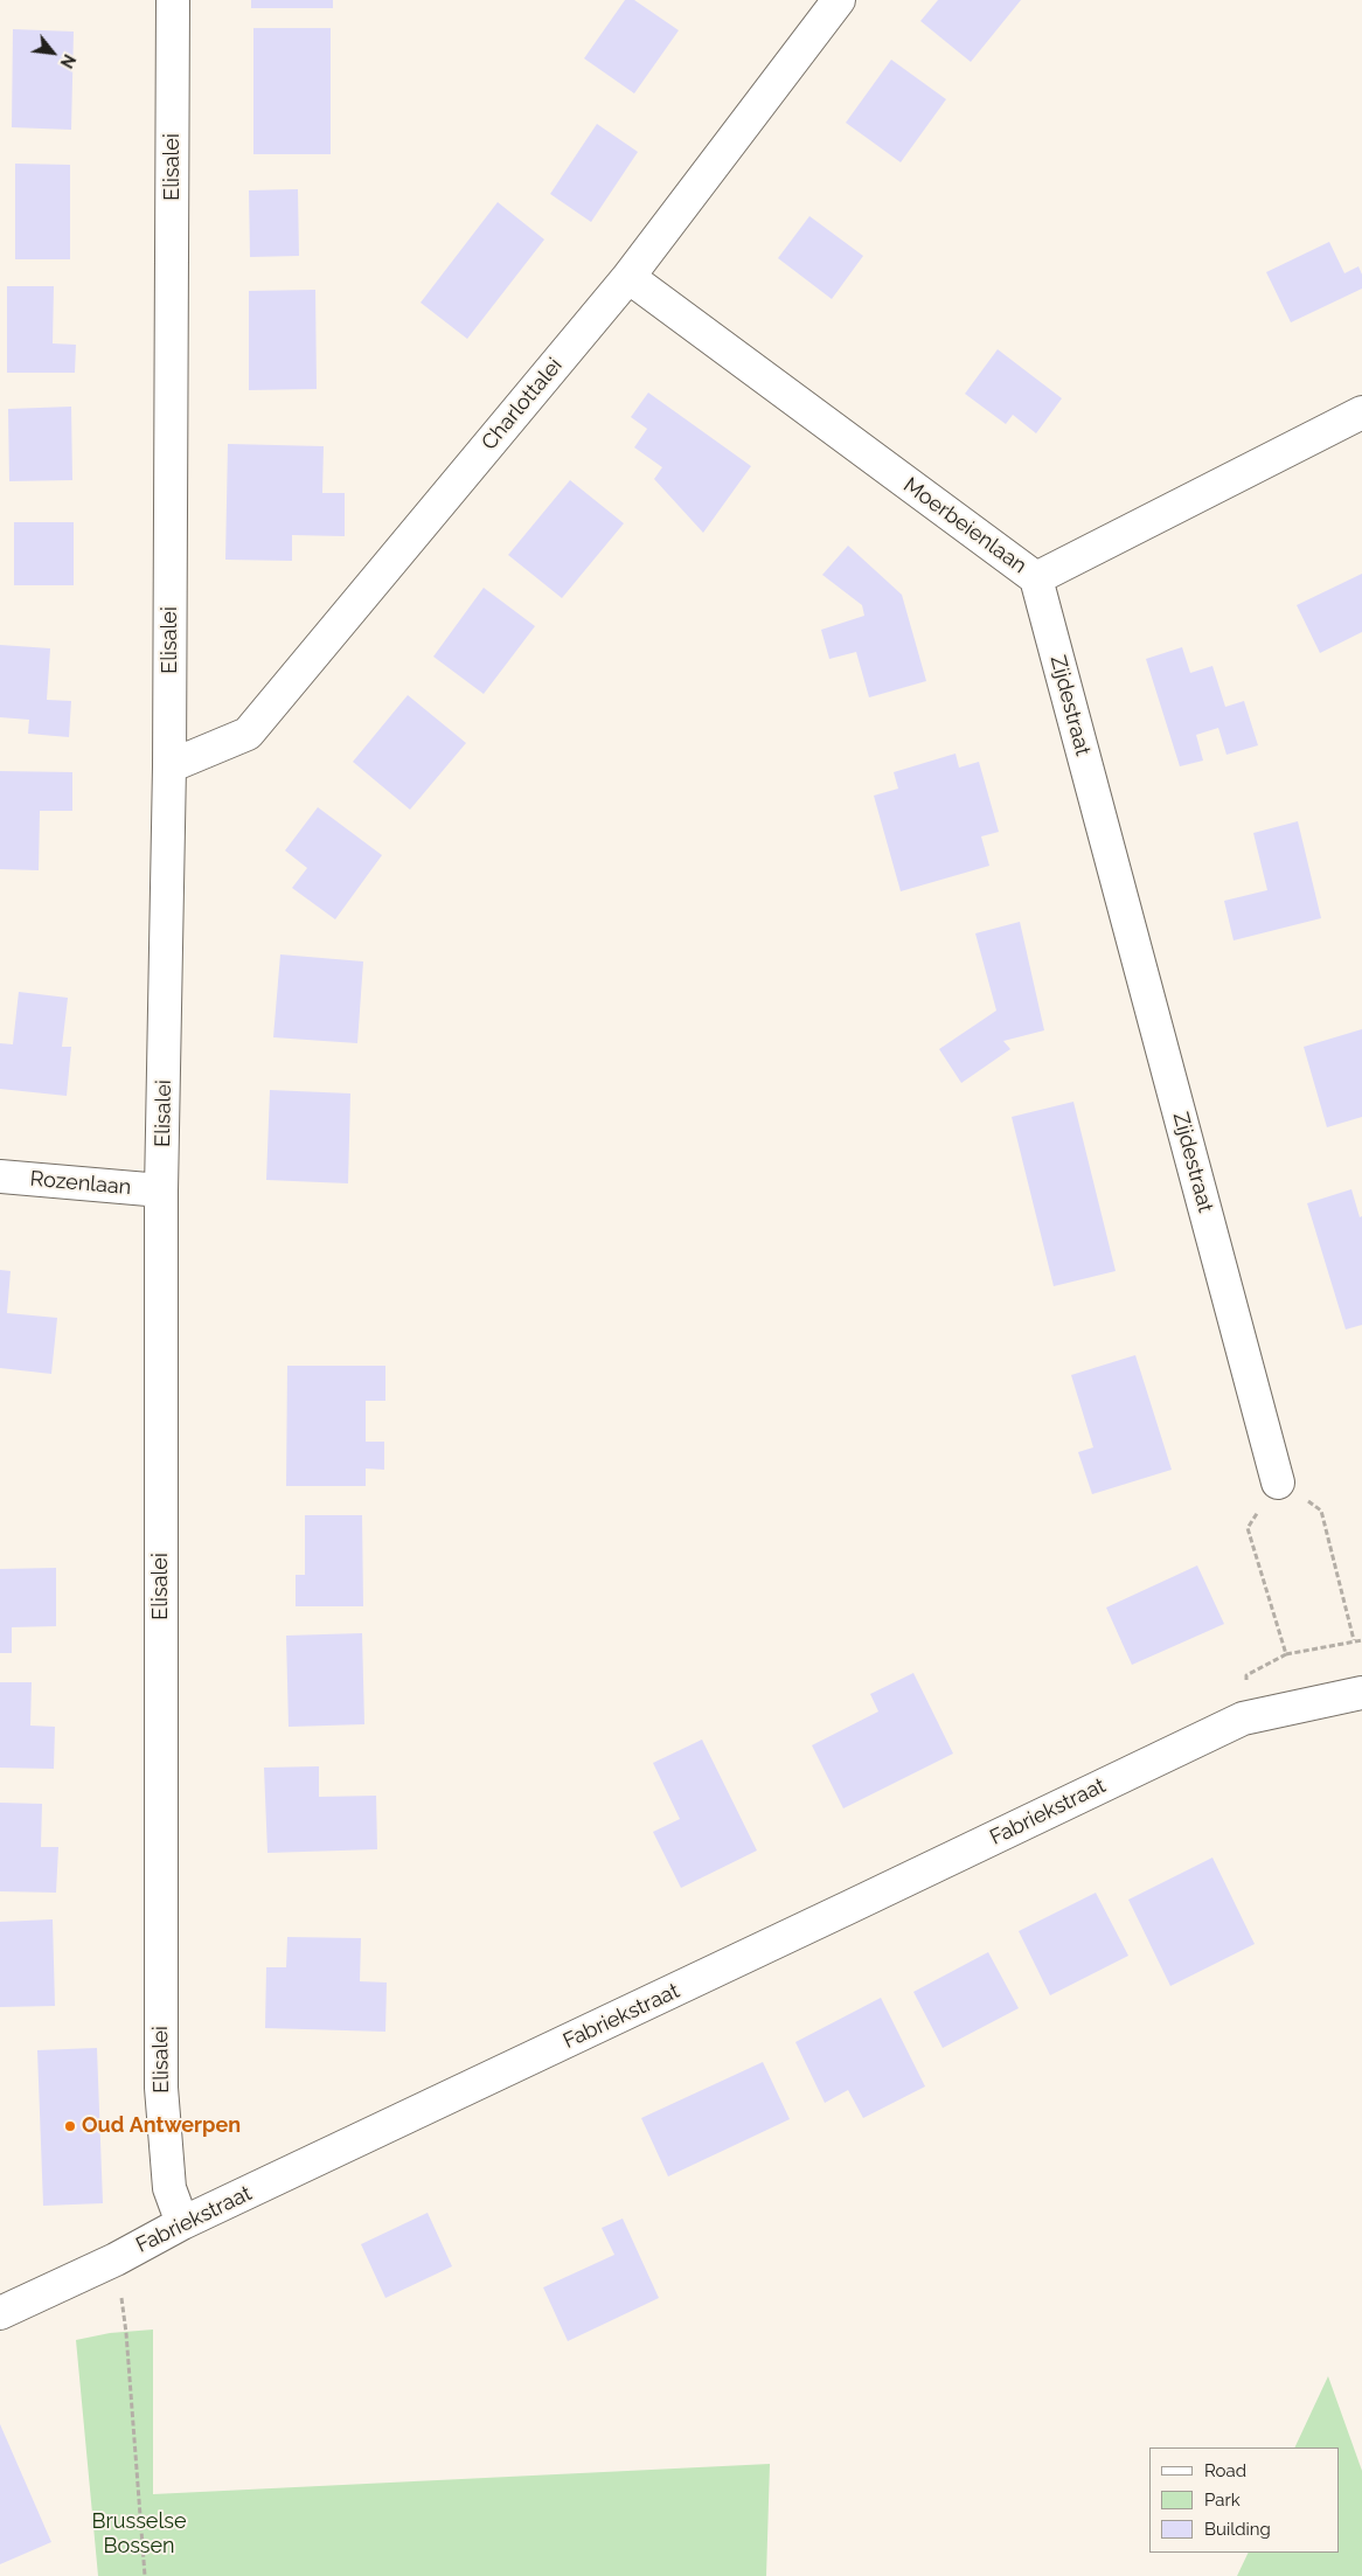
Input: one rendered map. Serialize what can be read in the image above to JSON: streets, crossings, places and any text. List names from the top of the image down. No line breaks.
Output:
{"streets":{"street":["Elisalei","Charlottalei","Moerbeienlaan","Zijdestraat","Rozenlaan","Fabriekstraat"]},"crossings":[["Elisalei","Charlottalei"],["Elisalei","Rozenlaan"],["Elisalei","Fabriekstraat"],["Charlottalei","Moerbeienlaan"],["Moerbeienlaan","Zijdestraat"]],"parks":["Brusselse Bossen"],"places":["Oud Antwerpen"],"legend":["Road","Park","Building"],"north":"bottom right"}
